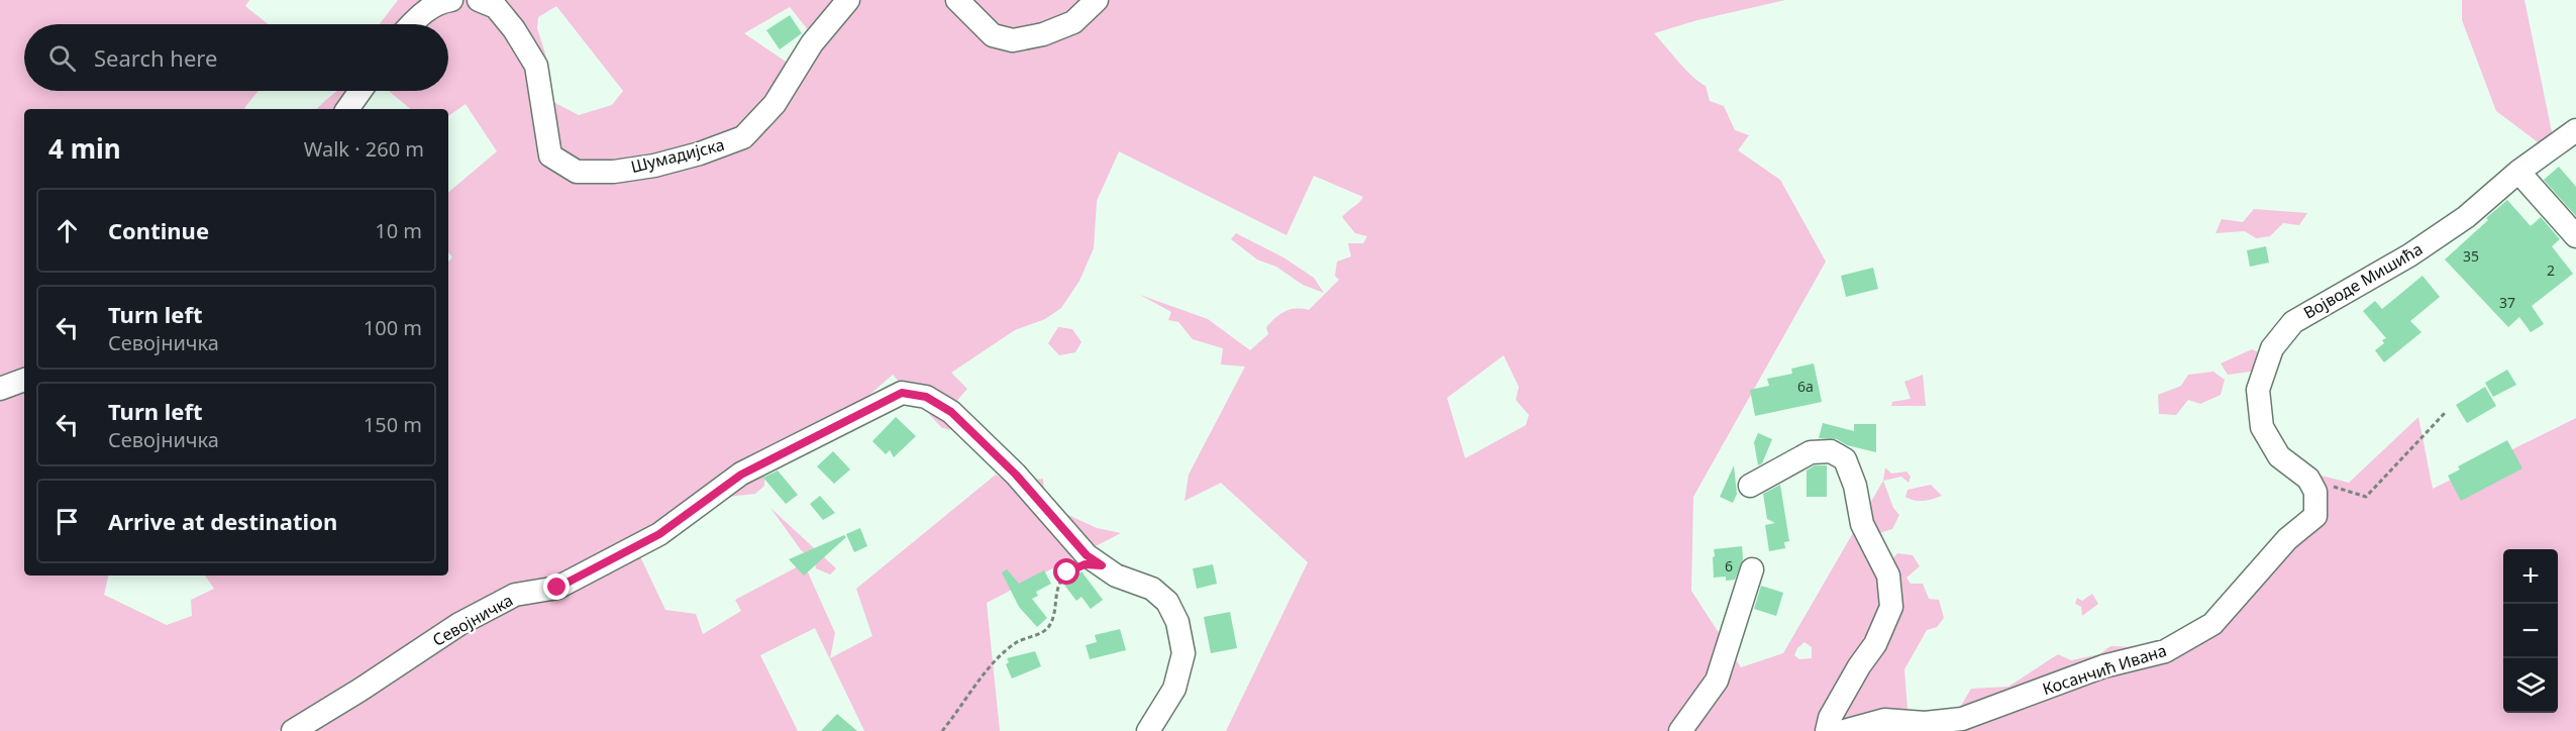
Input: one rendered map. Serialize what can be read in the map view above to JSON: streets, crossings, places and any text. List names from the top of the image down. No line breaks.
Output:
{"streets":{"street":["Шумадијска","Војводе Мишића","Севојничка","Косанчић Ивана"]},"crossings":[["Војводе Мишића","Косанчић Ивана"]],"house_numbers":["35","2","37","6a","6"],"page":{"search":"Search here","heading":["4 min","Walk · 260 m"],"list":[["Continue","10 m"],["Turn left","Севојничка","100 m"],["Turn left","Севојничка","150 m"],"Arrive at destination"],"map_buttons":["+","−"]}}
